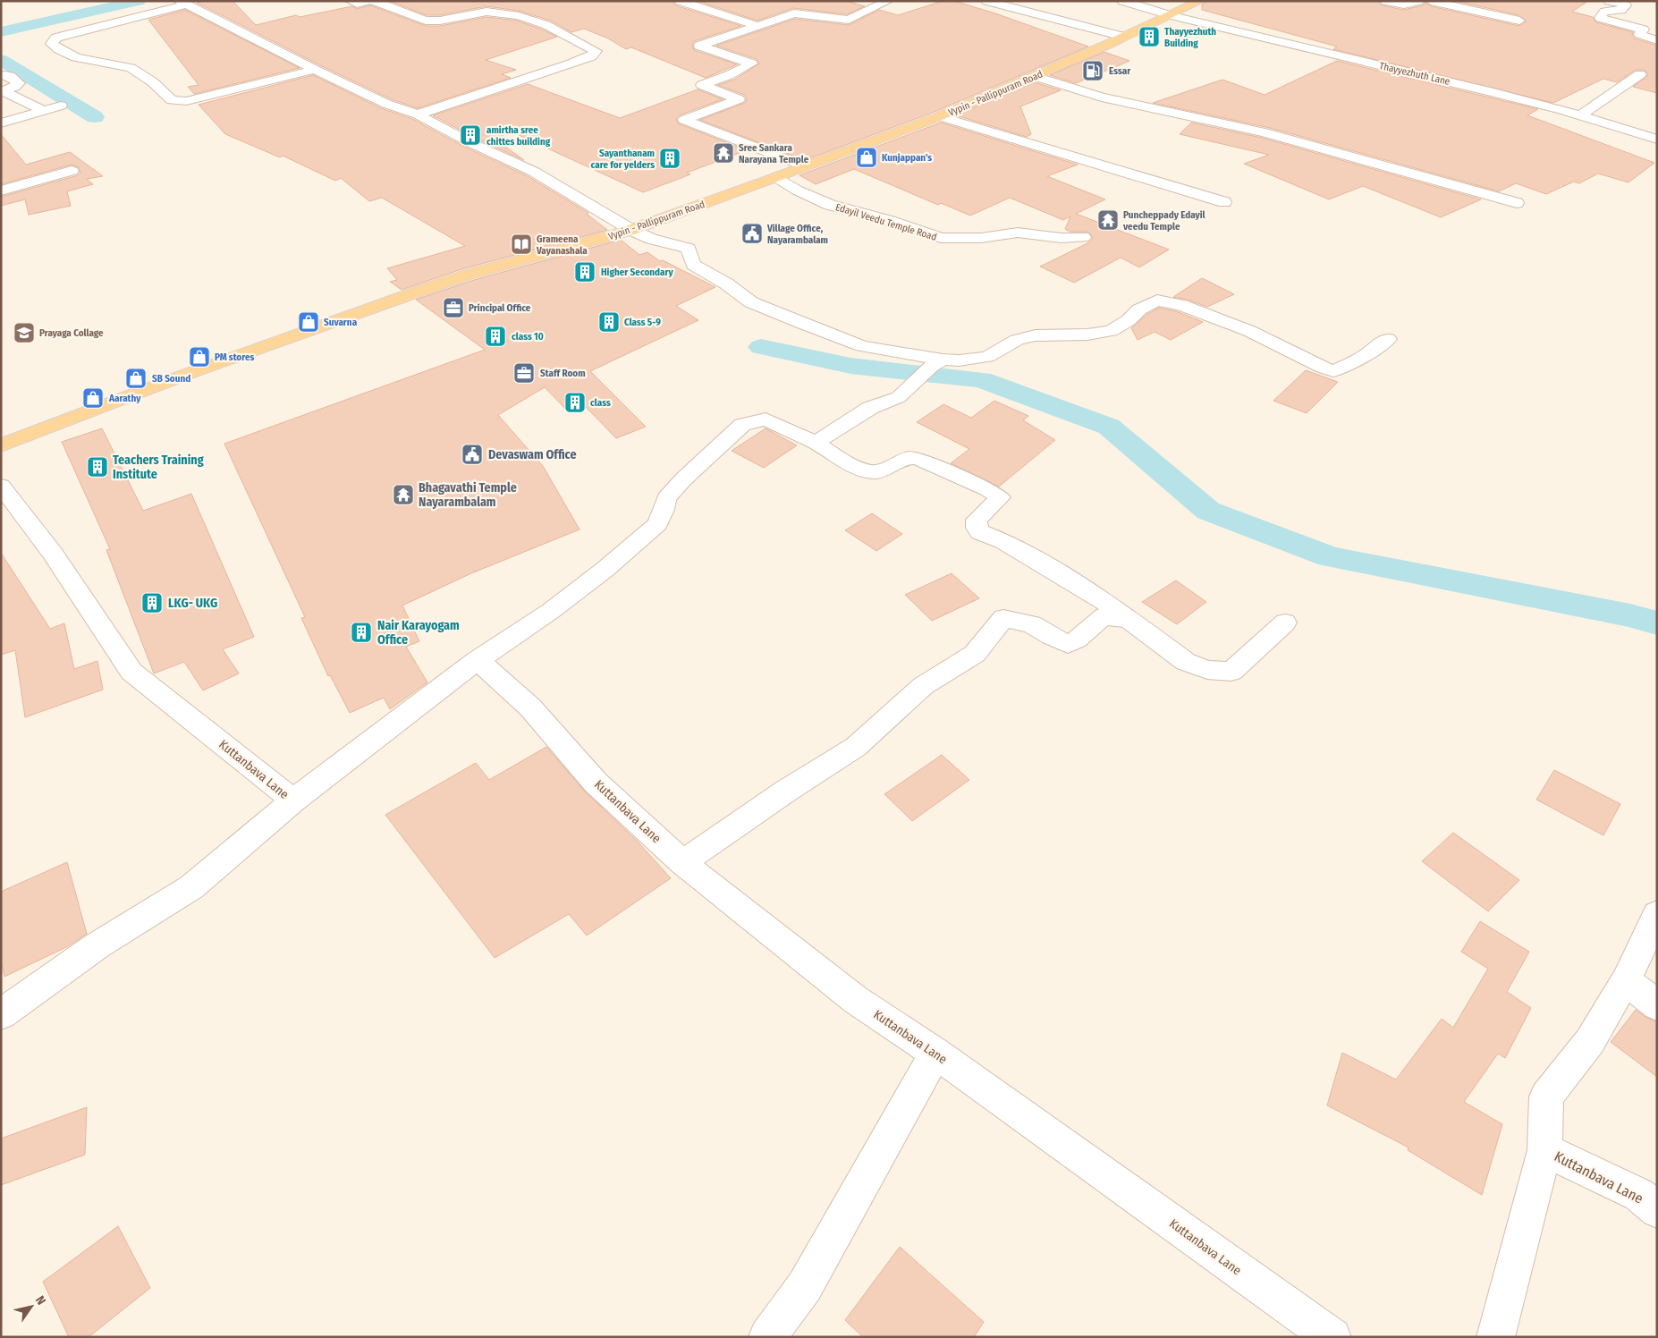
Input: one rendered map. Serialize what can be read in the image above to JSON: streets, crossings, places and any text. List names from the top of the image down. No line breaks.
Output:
{"streets":{"main road":["Vypin - Pallippuram Road"],"street":["Thayyezhuth Lane","Edayil Veedu Temple Road","Kuttanbava Lane"]},"crossings":[["Thayyezhuth Lane","Vypin - Pallippuram Road"],["Vypin - Pallippuram Road","Edayil Veedu Temple Road"]],"places":{"building":["Thayyezhuth Building","amirtha sree chittes building","Sayanthanam care for yelders","Higher Secondary","Class 5-9","class 10","class","Teachers Training Institute","LKG- UKG","Nair Karayogam Office"],"fuel station":["Essar"],"temple":["Sree Sankara Narayana Temple","Puncheppady Edayil veedu Temple","Bhagavathi Temple Nayarambalam"],"shop":["Kunjappan's","Suvarna","PM stores","SB Sound","Aarathy"],"public building":["Village Office, Nayarambalam","Devaswam Office"],"library":["Grameena Vayanashala"],"office":["Principal Office","Staff Room"],"school or university":["Prayaga Collage"]},"north":"top right"}
